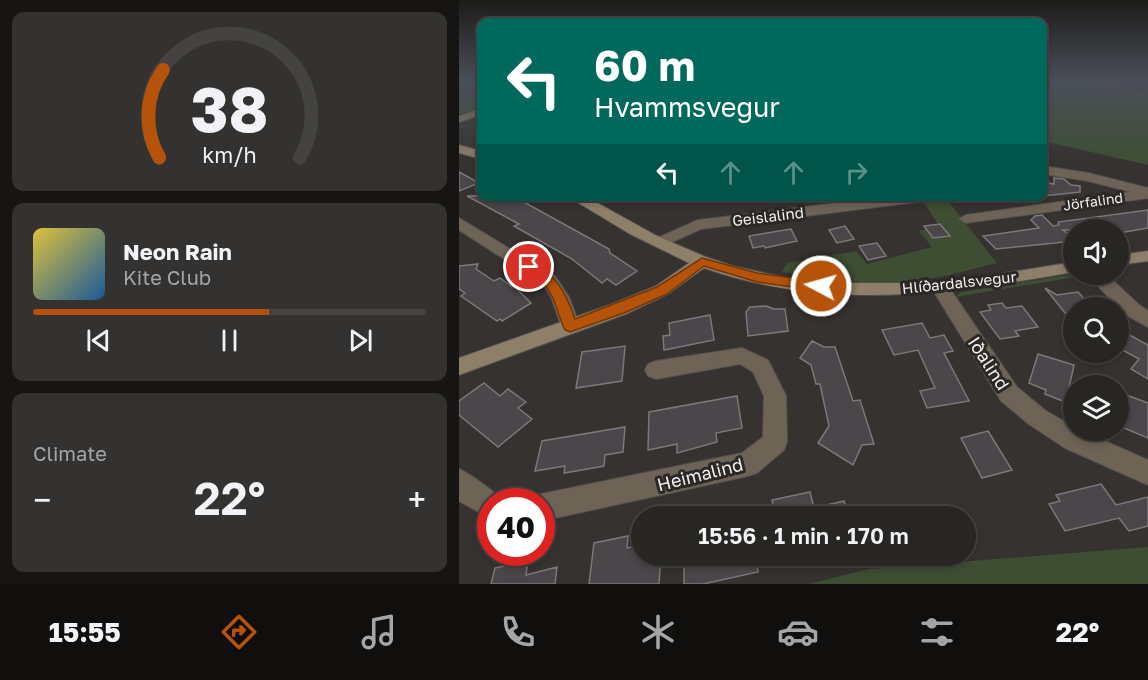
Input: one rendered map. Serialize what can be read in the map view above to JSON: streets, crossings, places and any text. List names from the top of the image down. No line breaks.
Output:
{"streets":{"street":["Jörfalind","Geislalind","Hlíðardalsvegur","Iðalind","Heimalind"]},"crossings":[["Geislalind","Hlíðardalsvegur"],["Hlíðardalsvegur","Iðalind"]],"page":{"turn":["60 m","Hvammsvegur"],"song":["Neon Rain","Kite Club"],"tile":"Climate","heat":["−","22°","+"],"limit":"40","trip":"15:56 · 1 min · 170 m","tabs":["15:55","22°"],"gauge":["38","km/h"]}}
